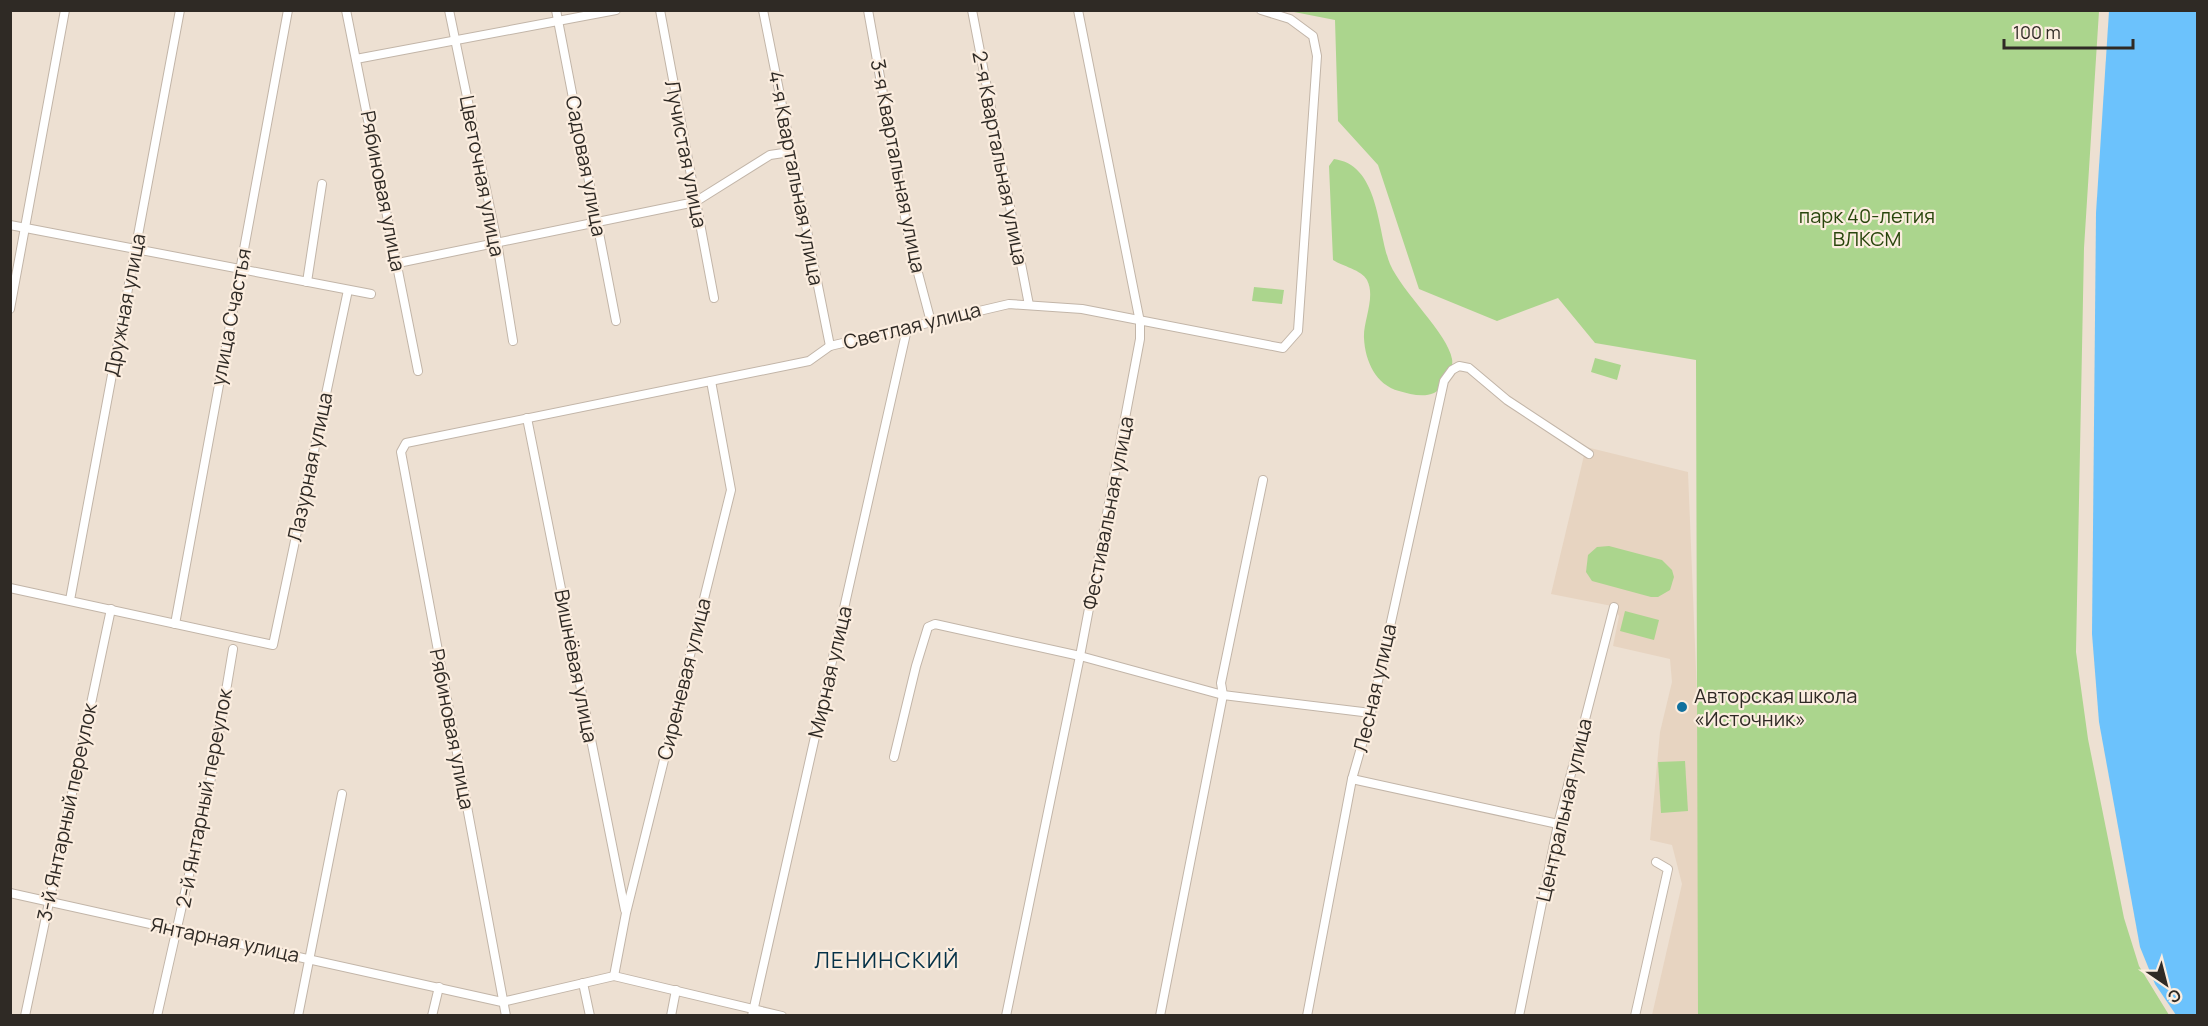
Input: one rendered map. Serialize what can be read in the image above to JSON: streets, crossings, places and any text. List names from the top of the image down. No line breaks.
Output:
{"streets":{"street":["Лучистая улица","2-я Квартальная улица","Садовая улица","3-я Квартальная улица","Цветочная улица","4-я Квартальная улица","Рябиновая улица","Дружная улица","улица Счастья","Светлая улица","Лазурная улица","Фестивальная улица","Вишнёвая улица","Мирная улица","Сиреневая улица","Лесная улица","2-й Янтарный переулок","Центральная улица","3-й Янтарный переулок","Янтарная улица"]},"crossings":[["2-я Квартальная улица","Светлая улица"],["3-я Квартальная улица","Светлая улица"],["4-я Квартальная улица","Светлая улица"],["Рябиновая улица","Светлая улица"],["Рябиновая улица","Янтарная улица"],["улица Счастья","Лазурная улица"],["Светлая улица","Фестивальная улица"],["Светлая улица","Вишнёвая улица"],["Светлая улица","Мирная улица"],["Светлая улица","Сиреневая улица"],["Вишнёвая улица","Сиреневая улица"],["2-й Янтарный переулок","Янтарная улица"],["3-й Янтарный переулок","Янтарная улица"]],"districts":["ЛЕНИНСКИЙ"],"parks":["парк 40-летия ВЛКСМ"],"places":["Авторская школа «Источник»"],"scale_bar":"100 m","north":"bottom right"}
